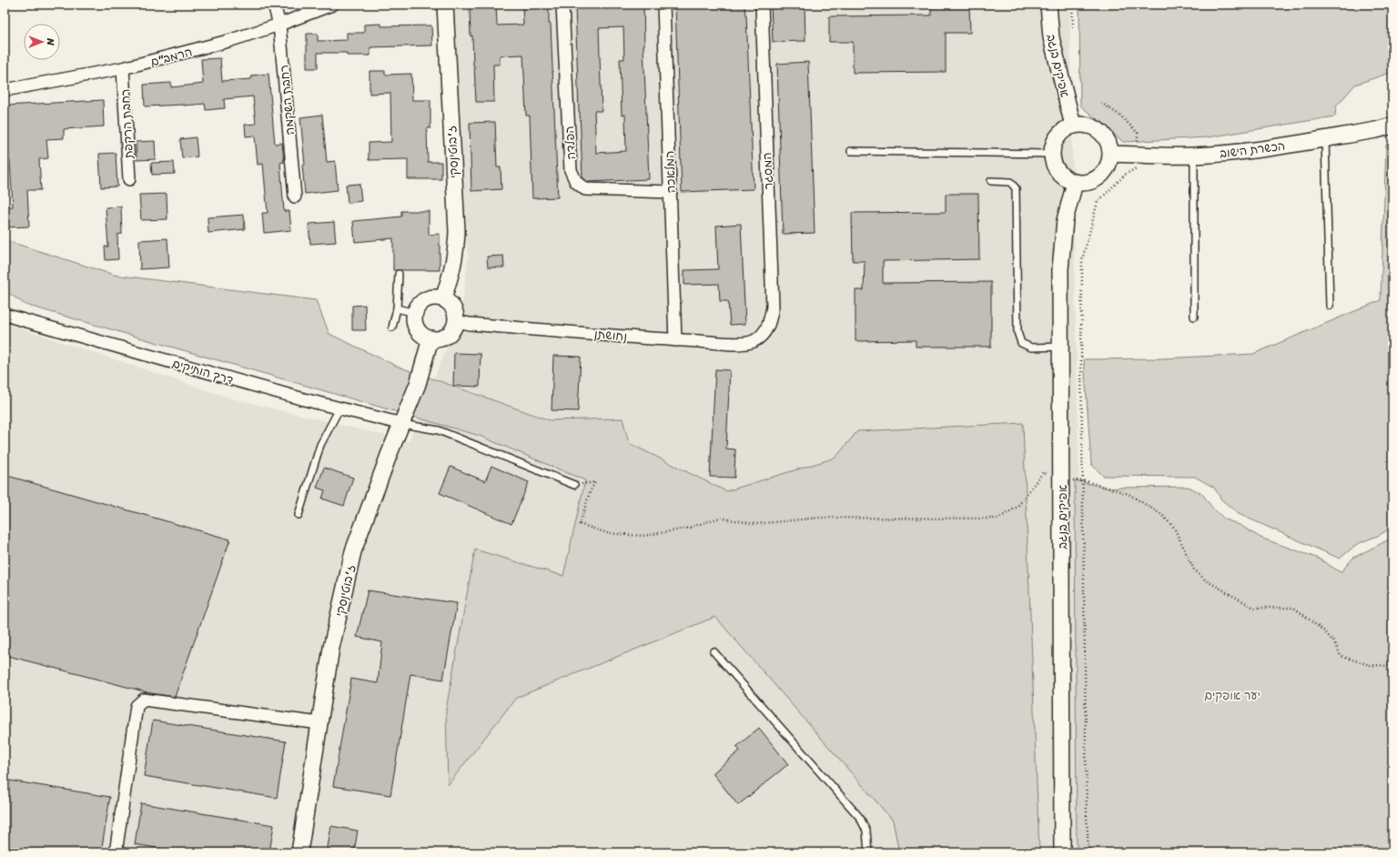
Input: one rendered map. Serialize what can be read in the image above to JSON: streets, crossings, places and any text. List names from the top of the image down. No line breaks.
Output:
{"streets":{"street":["הרמב\"ם","אפיקים בנגב","רחבת השקמה","רחבת הרקפת","הפלדה","הכשרת הישוב","ז'בוטינסקי","המסגר","המלאכה","נחושתן","דרך הותיקים"]},"crossings":[["הרמב\"ם","רחבת השקמה"],["הרמב\"ם","רחבת הרקפת"],["אפיקים בנגב","הכשרת הישוב"],["הפלדה","המלאכה"],["ז'בוטינסקי","נחושתן"],["ז'בוטינסקי","דרך הותיקים"],["המסגר","נחושתן"],["המלאכה","נחושתן"]],"parks":["יער אופקים"],"north":"right"}
